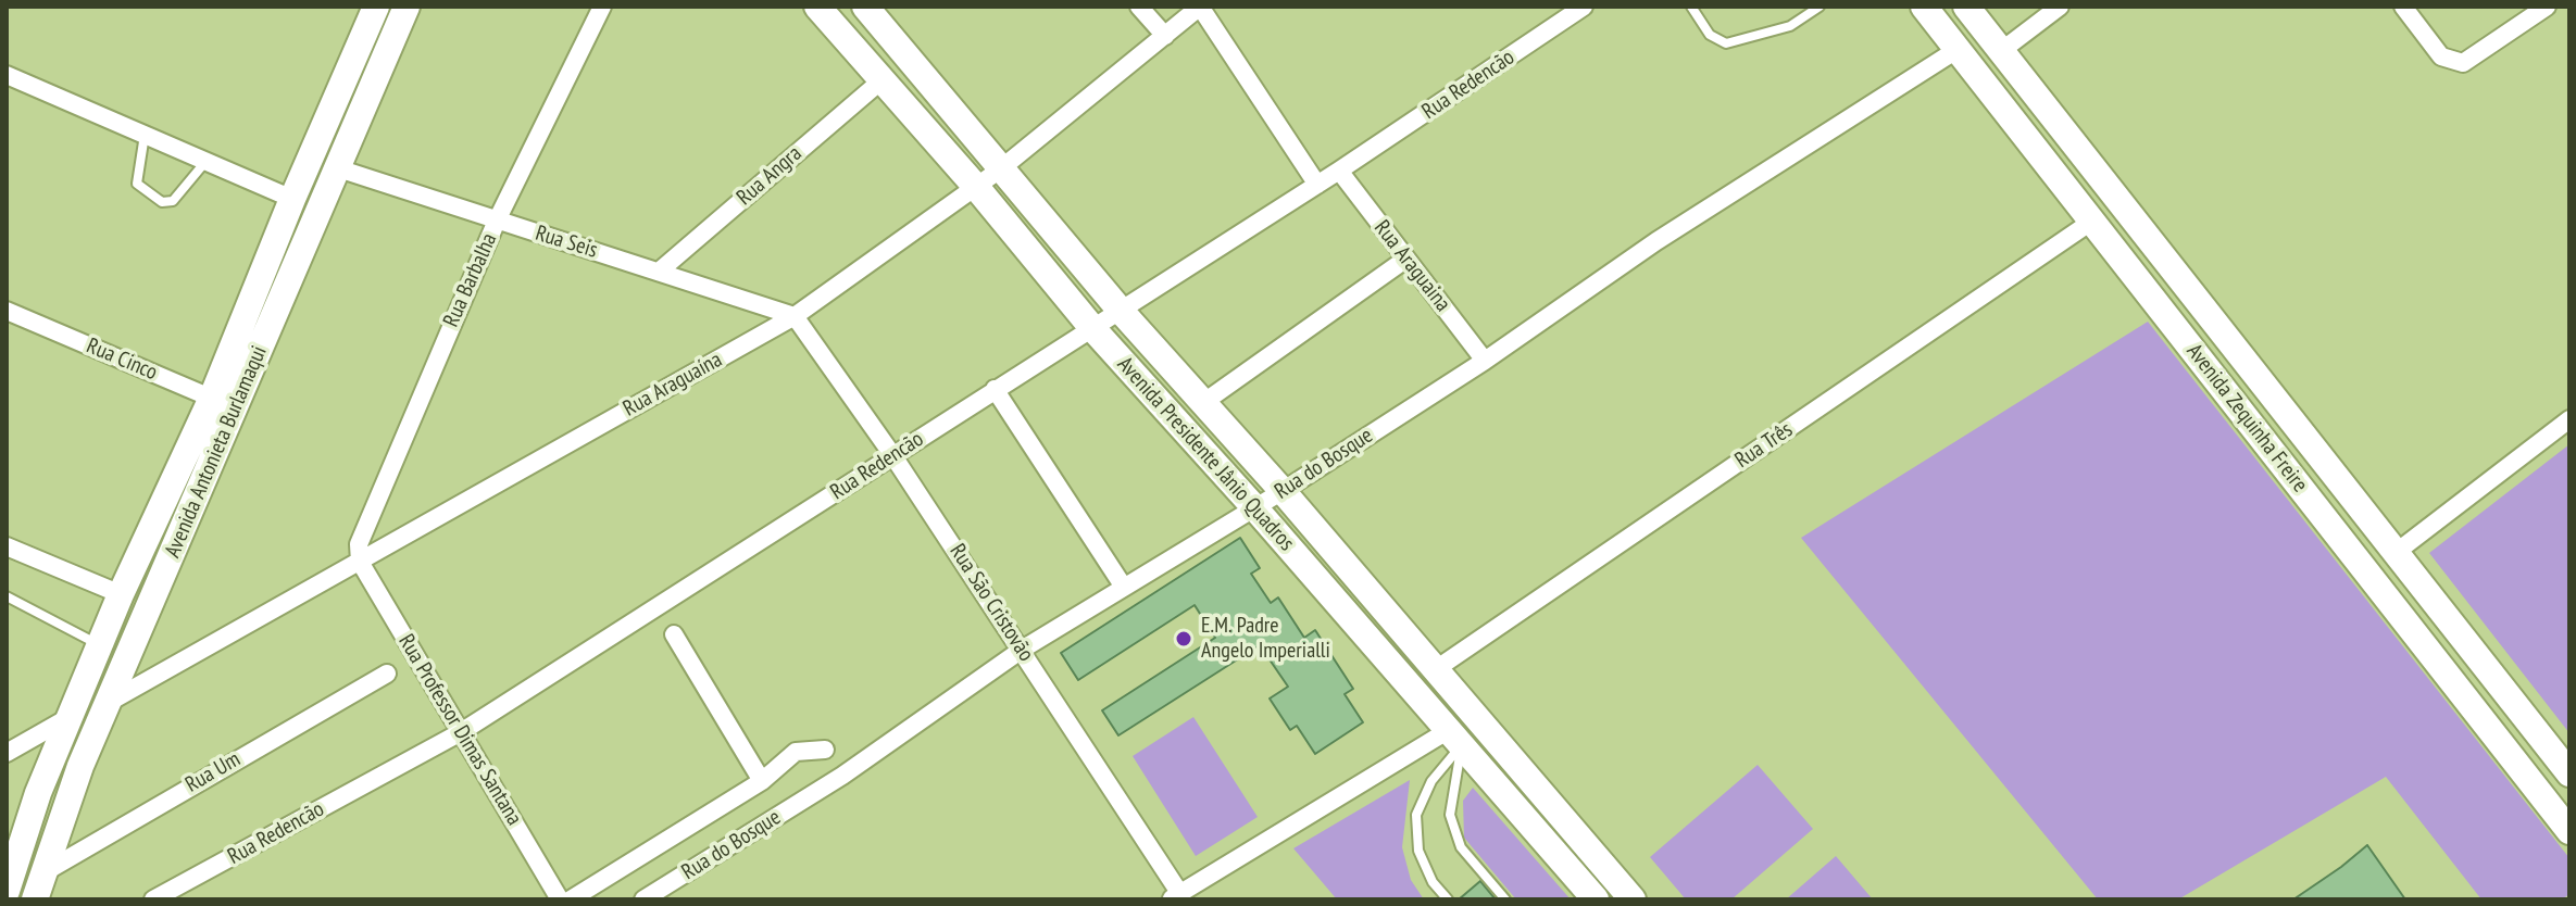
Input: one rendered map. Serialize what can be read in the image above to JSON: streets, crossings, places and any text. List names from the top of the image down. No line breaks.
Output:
{"streets":{"main road":["Avenida Zequinha Freire","Avenida Antonieta Burlamaqui","Avenida Presidente Jânio Quadros"],"street":["Rua Redencão","Rua Angra","Rua Seis","Rua Araguaina","Rua Barbalha","Rua Cinco","Rua Araguaína","Rua Três","Rua do Bosque","Rua São Cristovão","Rua Professor Dimas Santana","Rua Um"]},"crossings":[["Rua Redencão","Rua Araguaina"],["Rua Redencão","Avenida Presidente Jânio Quadros"],["Rua Redencão","Rua São Cristovão"],["Rua Redencão","Rua Professor Dimas Santana"],["Rua Angra","Rua Seis"],["Rua Angra","Avenida Presidente Jânio Quadros"],["Rua Seis","Rua Barbalha"],["Rua Seis","Rua Araguaína"],["Rua Seis","Avenida Antonieta Burlamaqui"],["Rua Seis","Rua São Cristovão"],["Rua Araguaina","Rua do Bosque"],["Rua Barbalha","Rua Araguaína"],["Rua Barbalha","Rua Professor Dimas Santana"],["Rua Cinco","Avenida Antonieta Burlamaqui"],["Rua Araguaína","Avenida Antonieta Burlamaqui"],["Rua Araguaína","Avenida Presidente Jânio Quadros"],["Rua Araguaína","Rua São Cristovão"],["Rua Araguaína","Rua Professor Dimas Santana"],["Avenida Zequinha Freire","Rua Três"],["Avenida Zequinha Freire","Rua do Bosque"],["Rua Três","Avenida Presidente Jânio Quadros"],["Avenida Antonieta Burlamaqui","Rua Um"],["Avenida Presidente Jânio Quadros","Rua do Bosque"],["Rua do Bosque","Rua São Cristovão"]],"places":["E.M. Padre Angelo Imperialli"]}
